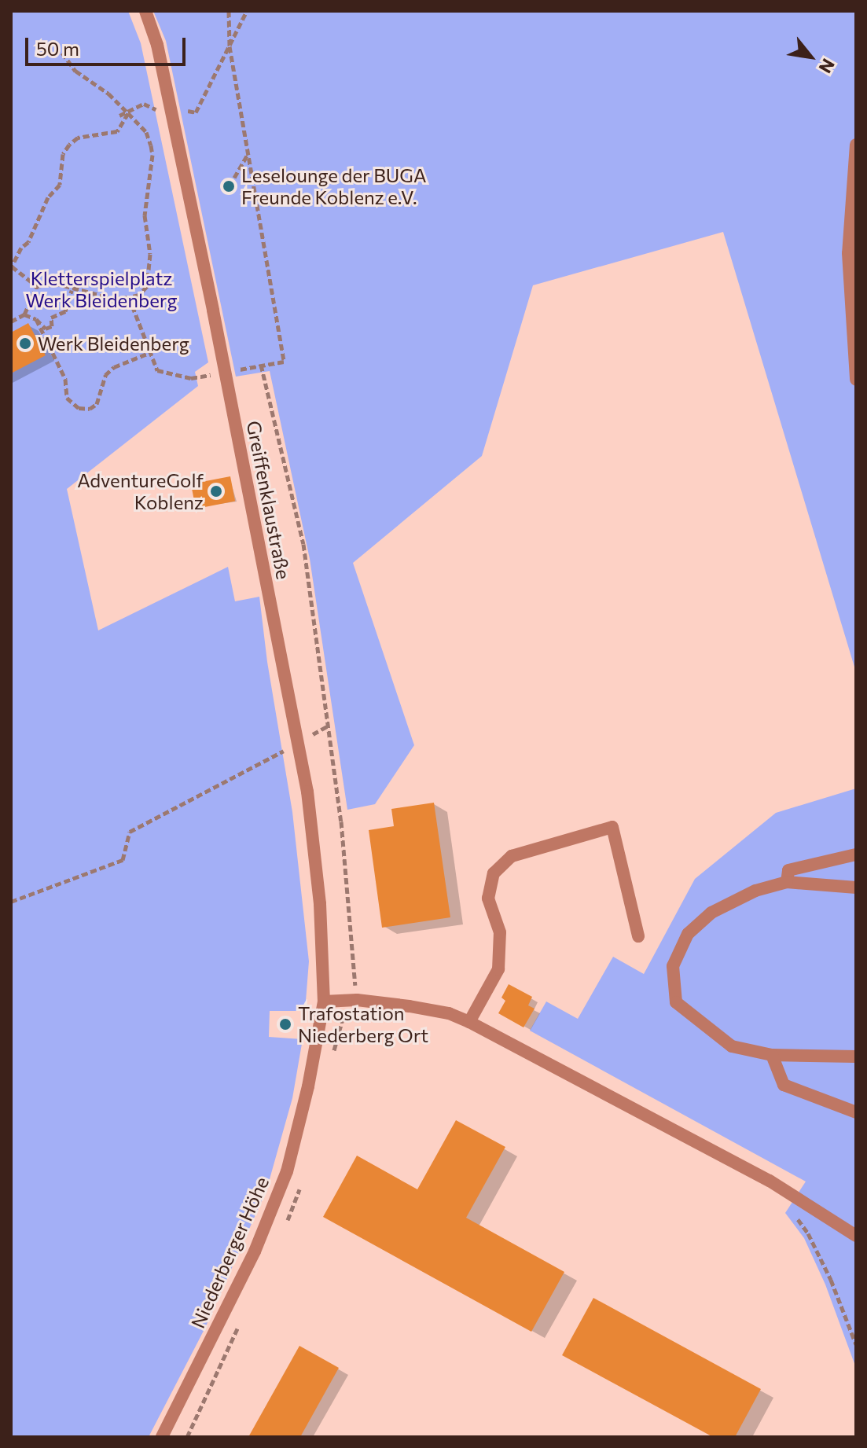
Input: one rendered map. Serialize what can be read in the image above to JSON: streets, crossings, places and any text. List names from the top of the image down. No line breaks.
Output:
{"streets":{"street":["Greiffenklaustraße","Niederberger Höhe"]},"crossings":[["Greiffenklaustraße","Niederberger Höhe"]],"parks":["Kletterspielplatz Werk Bleidenberg"],"places":["Leselounge der BUGA Freunde Koblenz e.V.","Werk Bleidenberg","AdventureGolf Koblenz","Trafostation Niederberg Ort"],"scale_bar":"50 m","north":"bottom right"}
